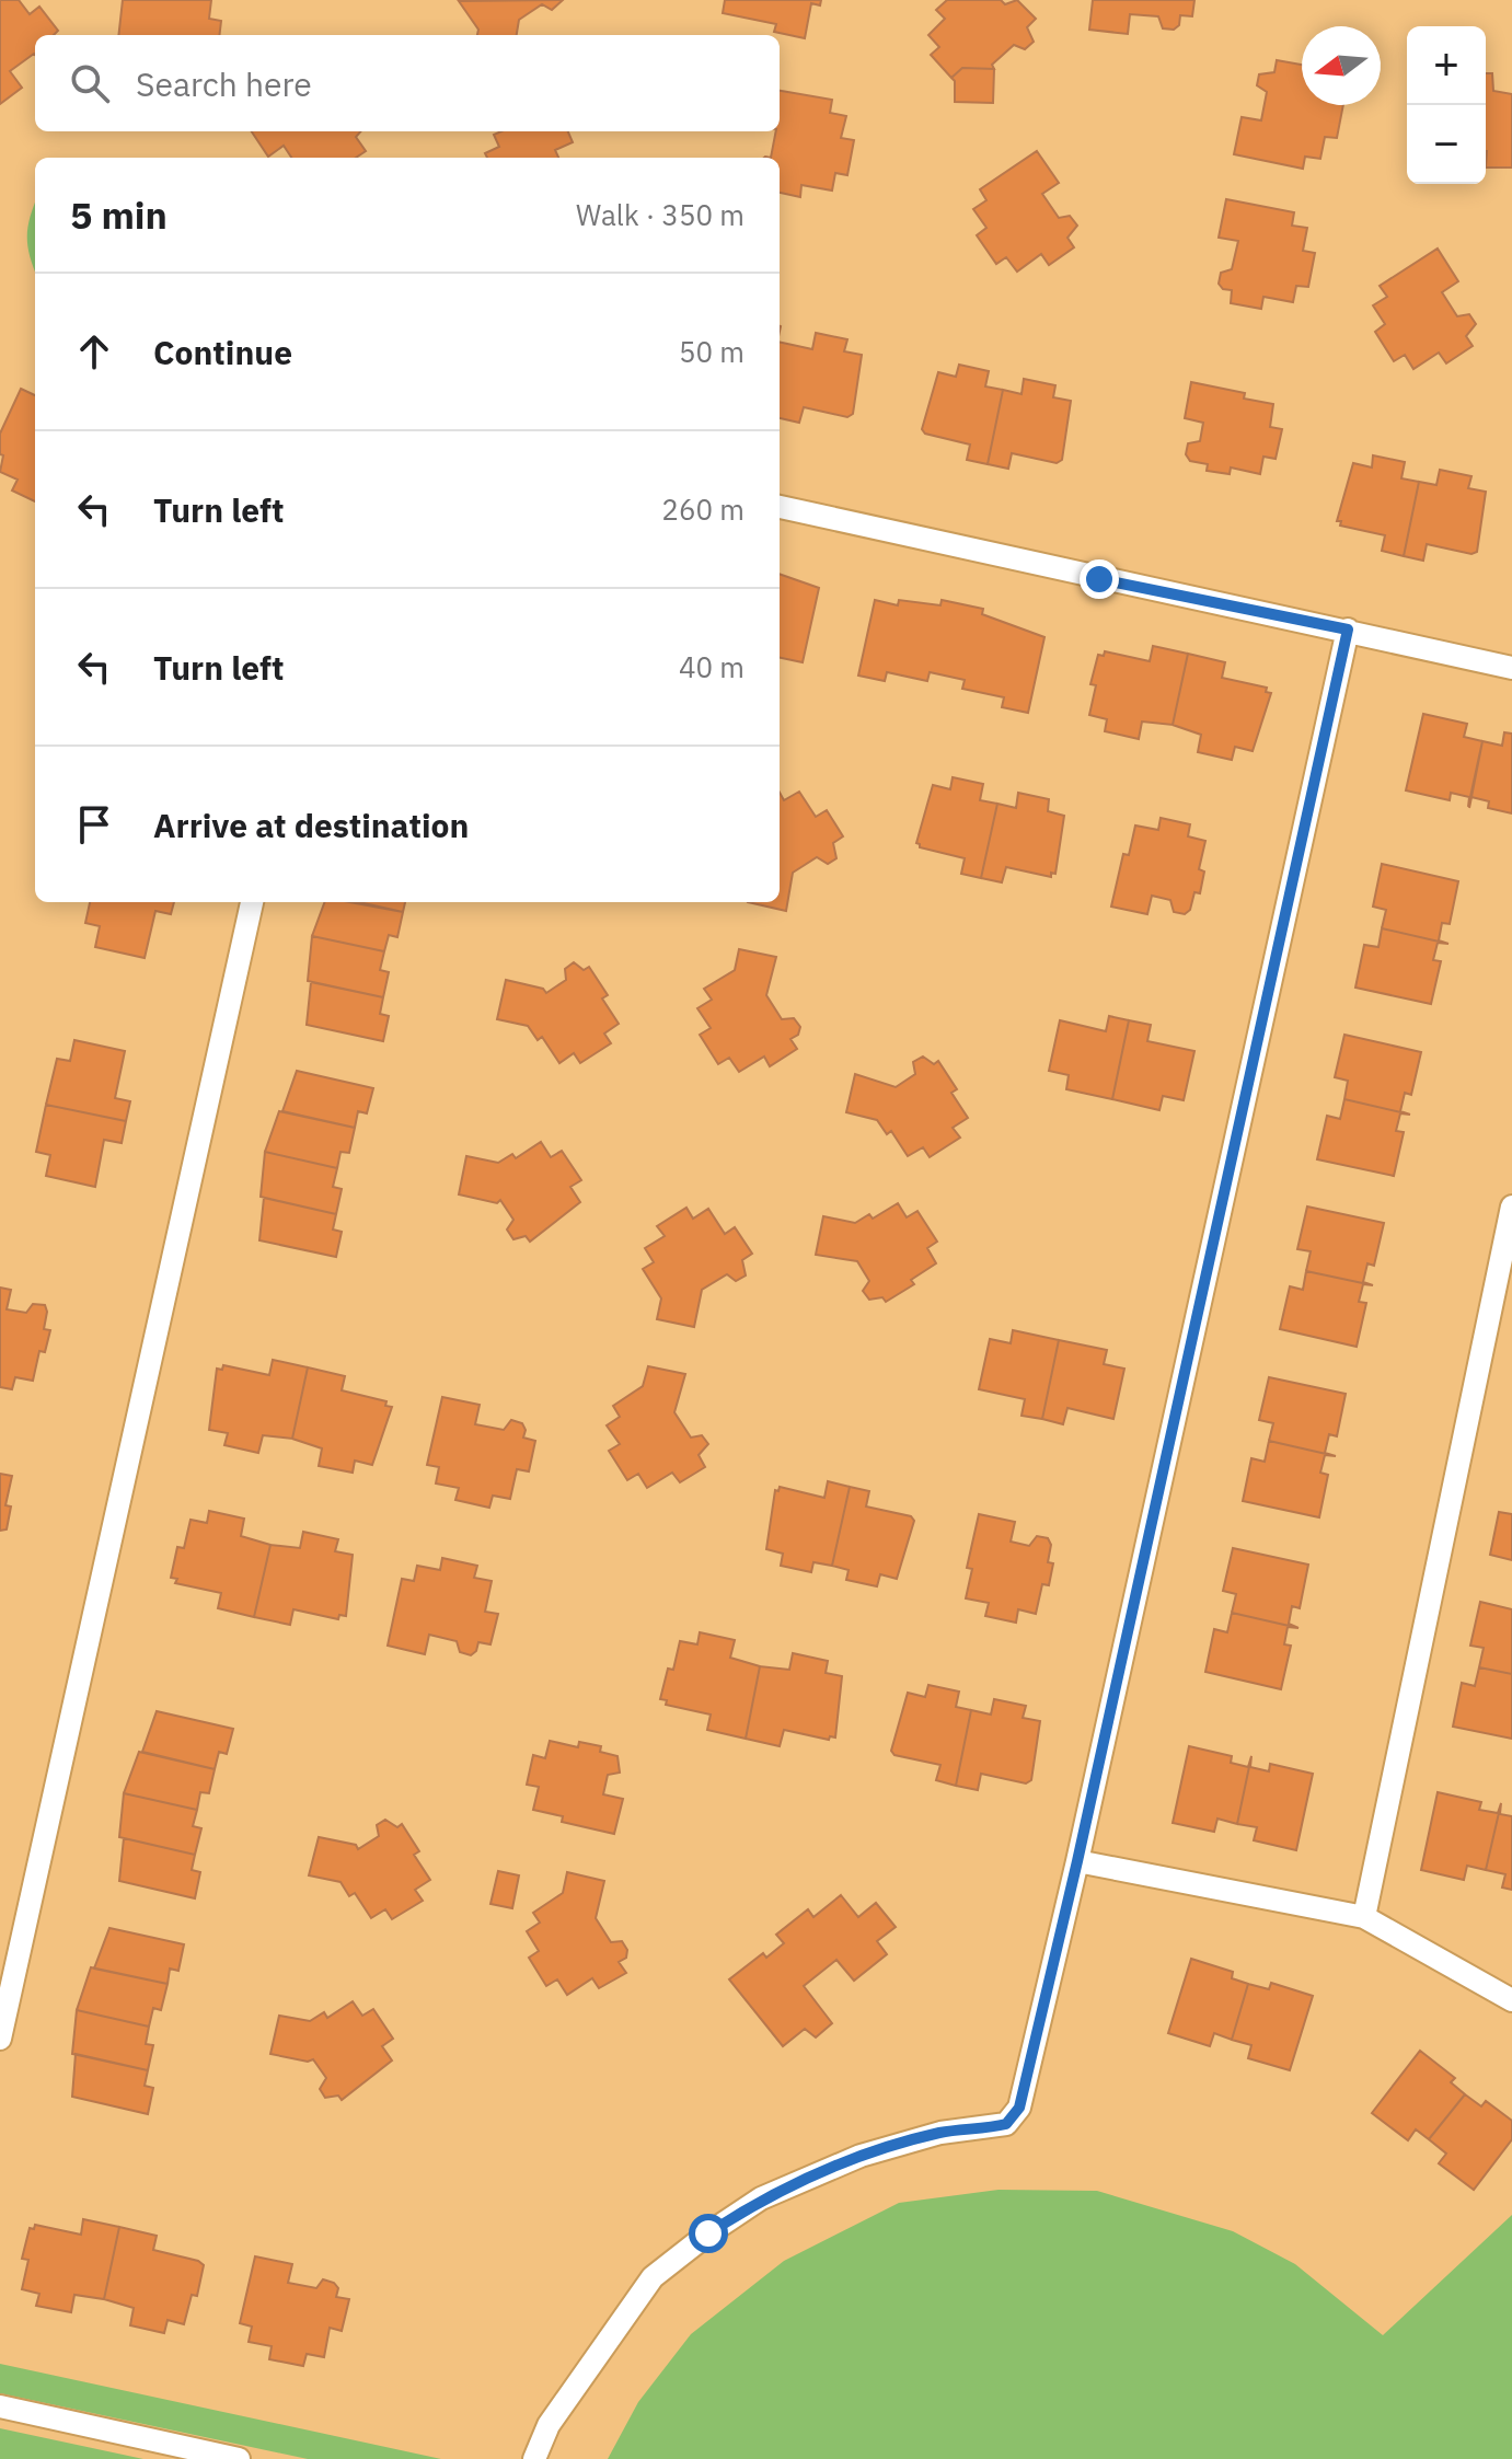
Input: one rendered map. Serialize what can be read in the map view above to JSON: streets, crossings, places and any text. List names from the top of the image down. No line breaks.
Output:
{"north":"left","page":{"map_buttons":["+","−"],"search":"Search here","heading":["5 min","Walk · 350 m"],"list":[["Continue","50 m"],["Turn left","260 m"],["Turn left","40 m"],"Arrive at destination"]}}
